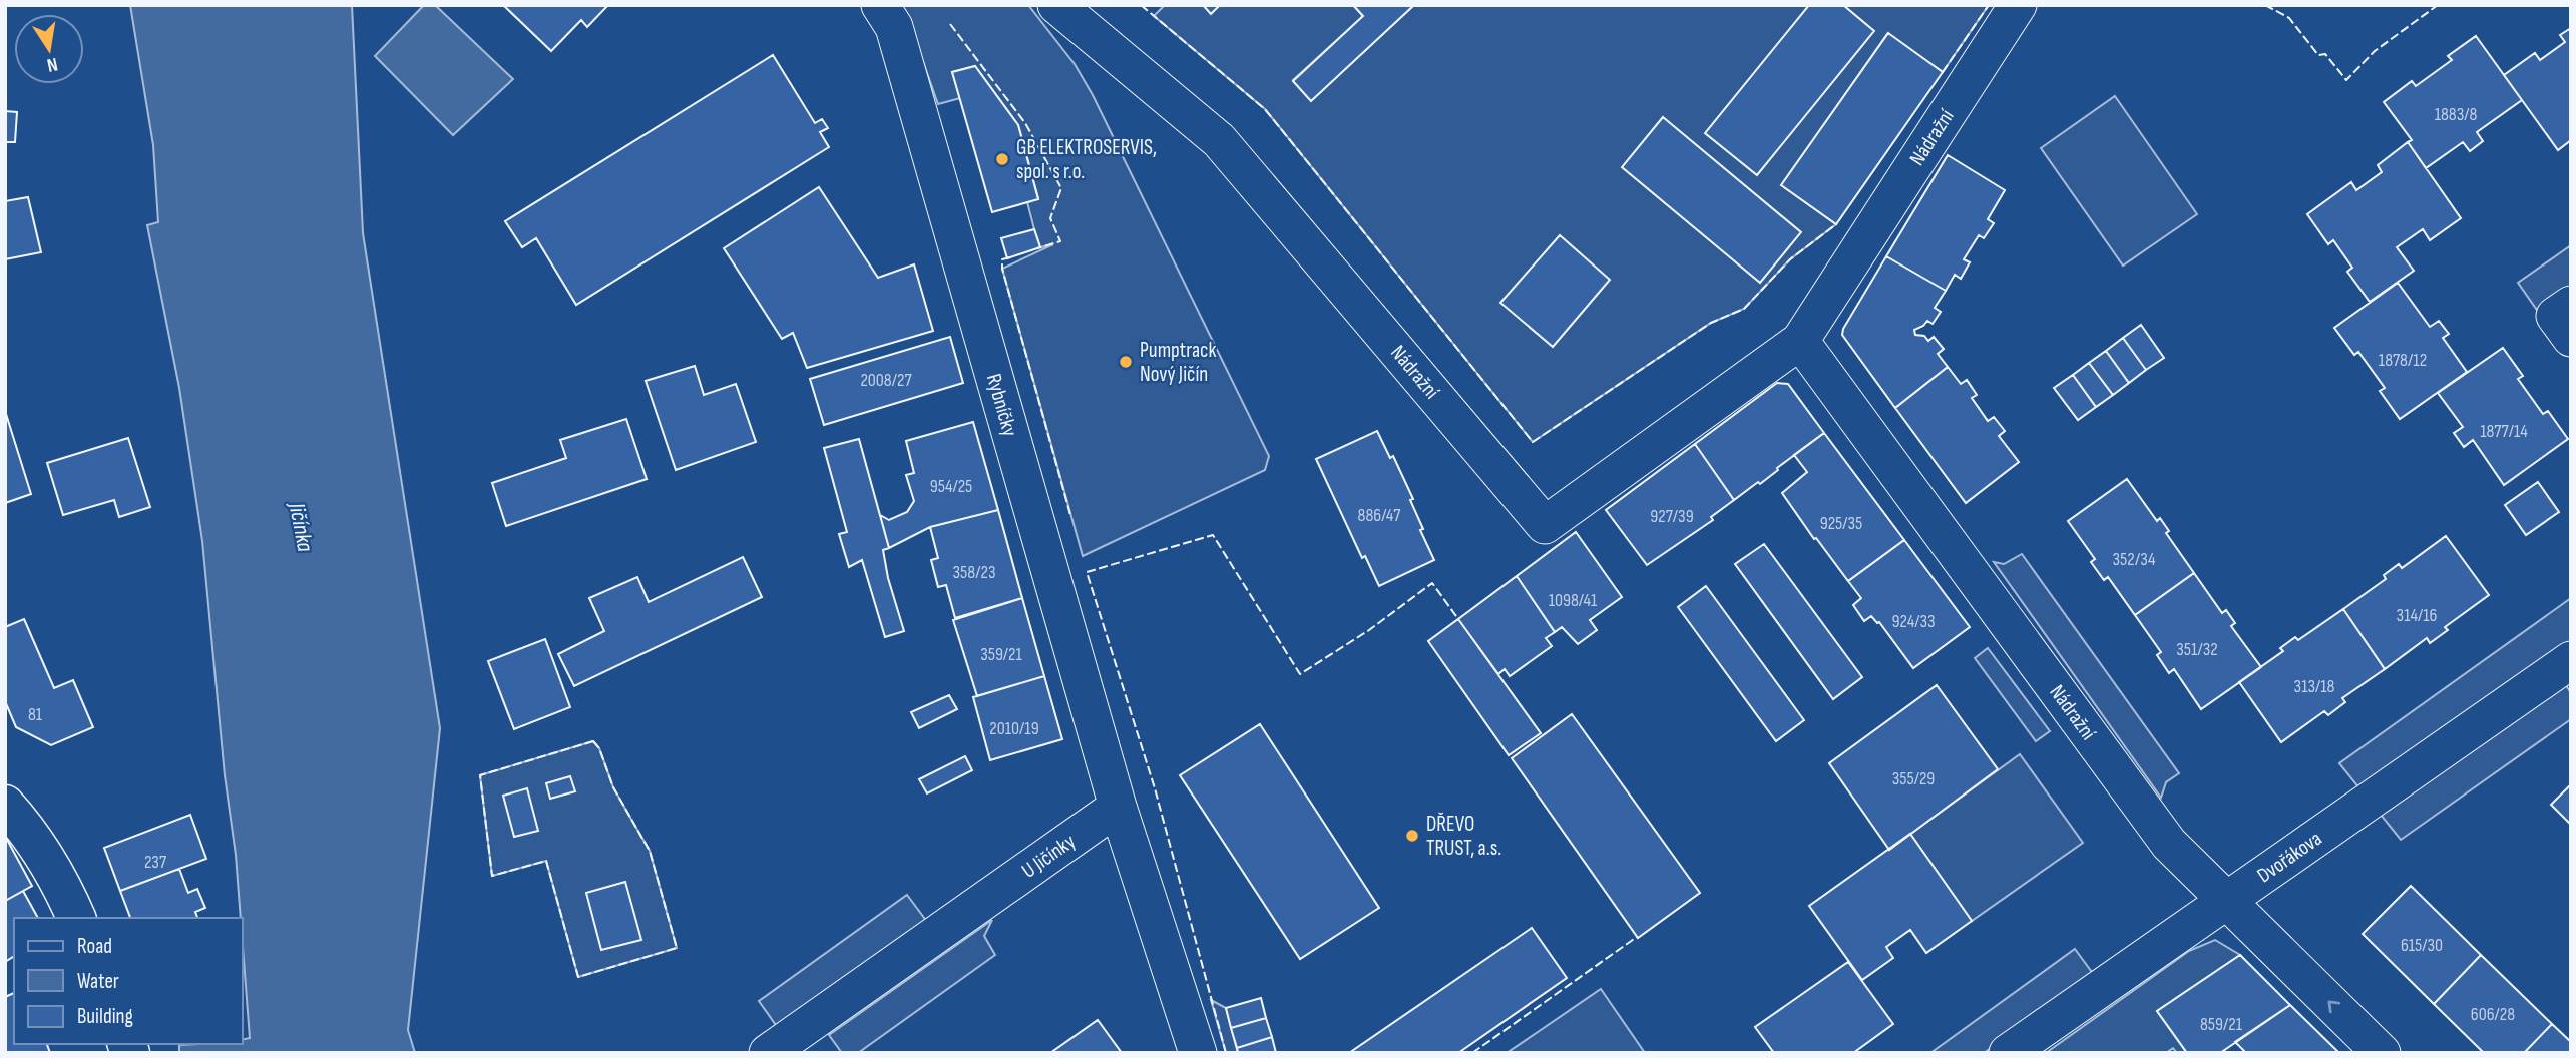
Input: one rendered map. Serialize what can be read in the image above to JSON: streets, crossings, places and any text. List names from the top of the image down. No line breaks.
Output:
{"streets":{"street":["Nádražní","Rybníčky","U Jičínky","Dvořákova"]},"crossings":[["Nádražní","Dvořákova"],["Rybníčky","U Jičínky"]],"water":["Jičínka"],"places":["GB ELEKTROSERVIS, spol. s r.o.","Pumptrack Nový Jičín","DŘEVO TRUST, a.s."],"house_numbers":["1883/8","1878/12","2008/27","1877/14","954/25","886/47","927/39","925/35","352/34","358/23","1098/41","314/16","924/33","351/32","359/21","313/18","81","2010/19","355/29","237","615/30","606/28","859/21"],"legend":["Road","Water","Building"],"north":"bottom"}
